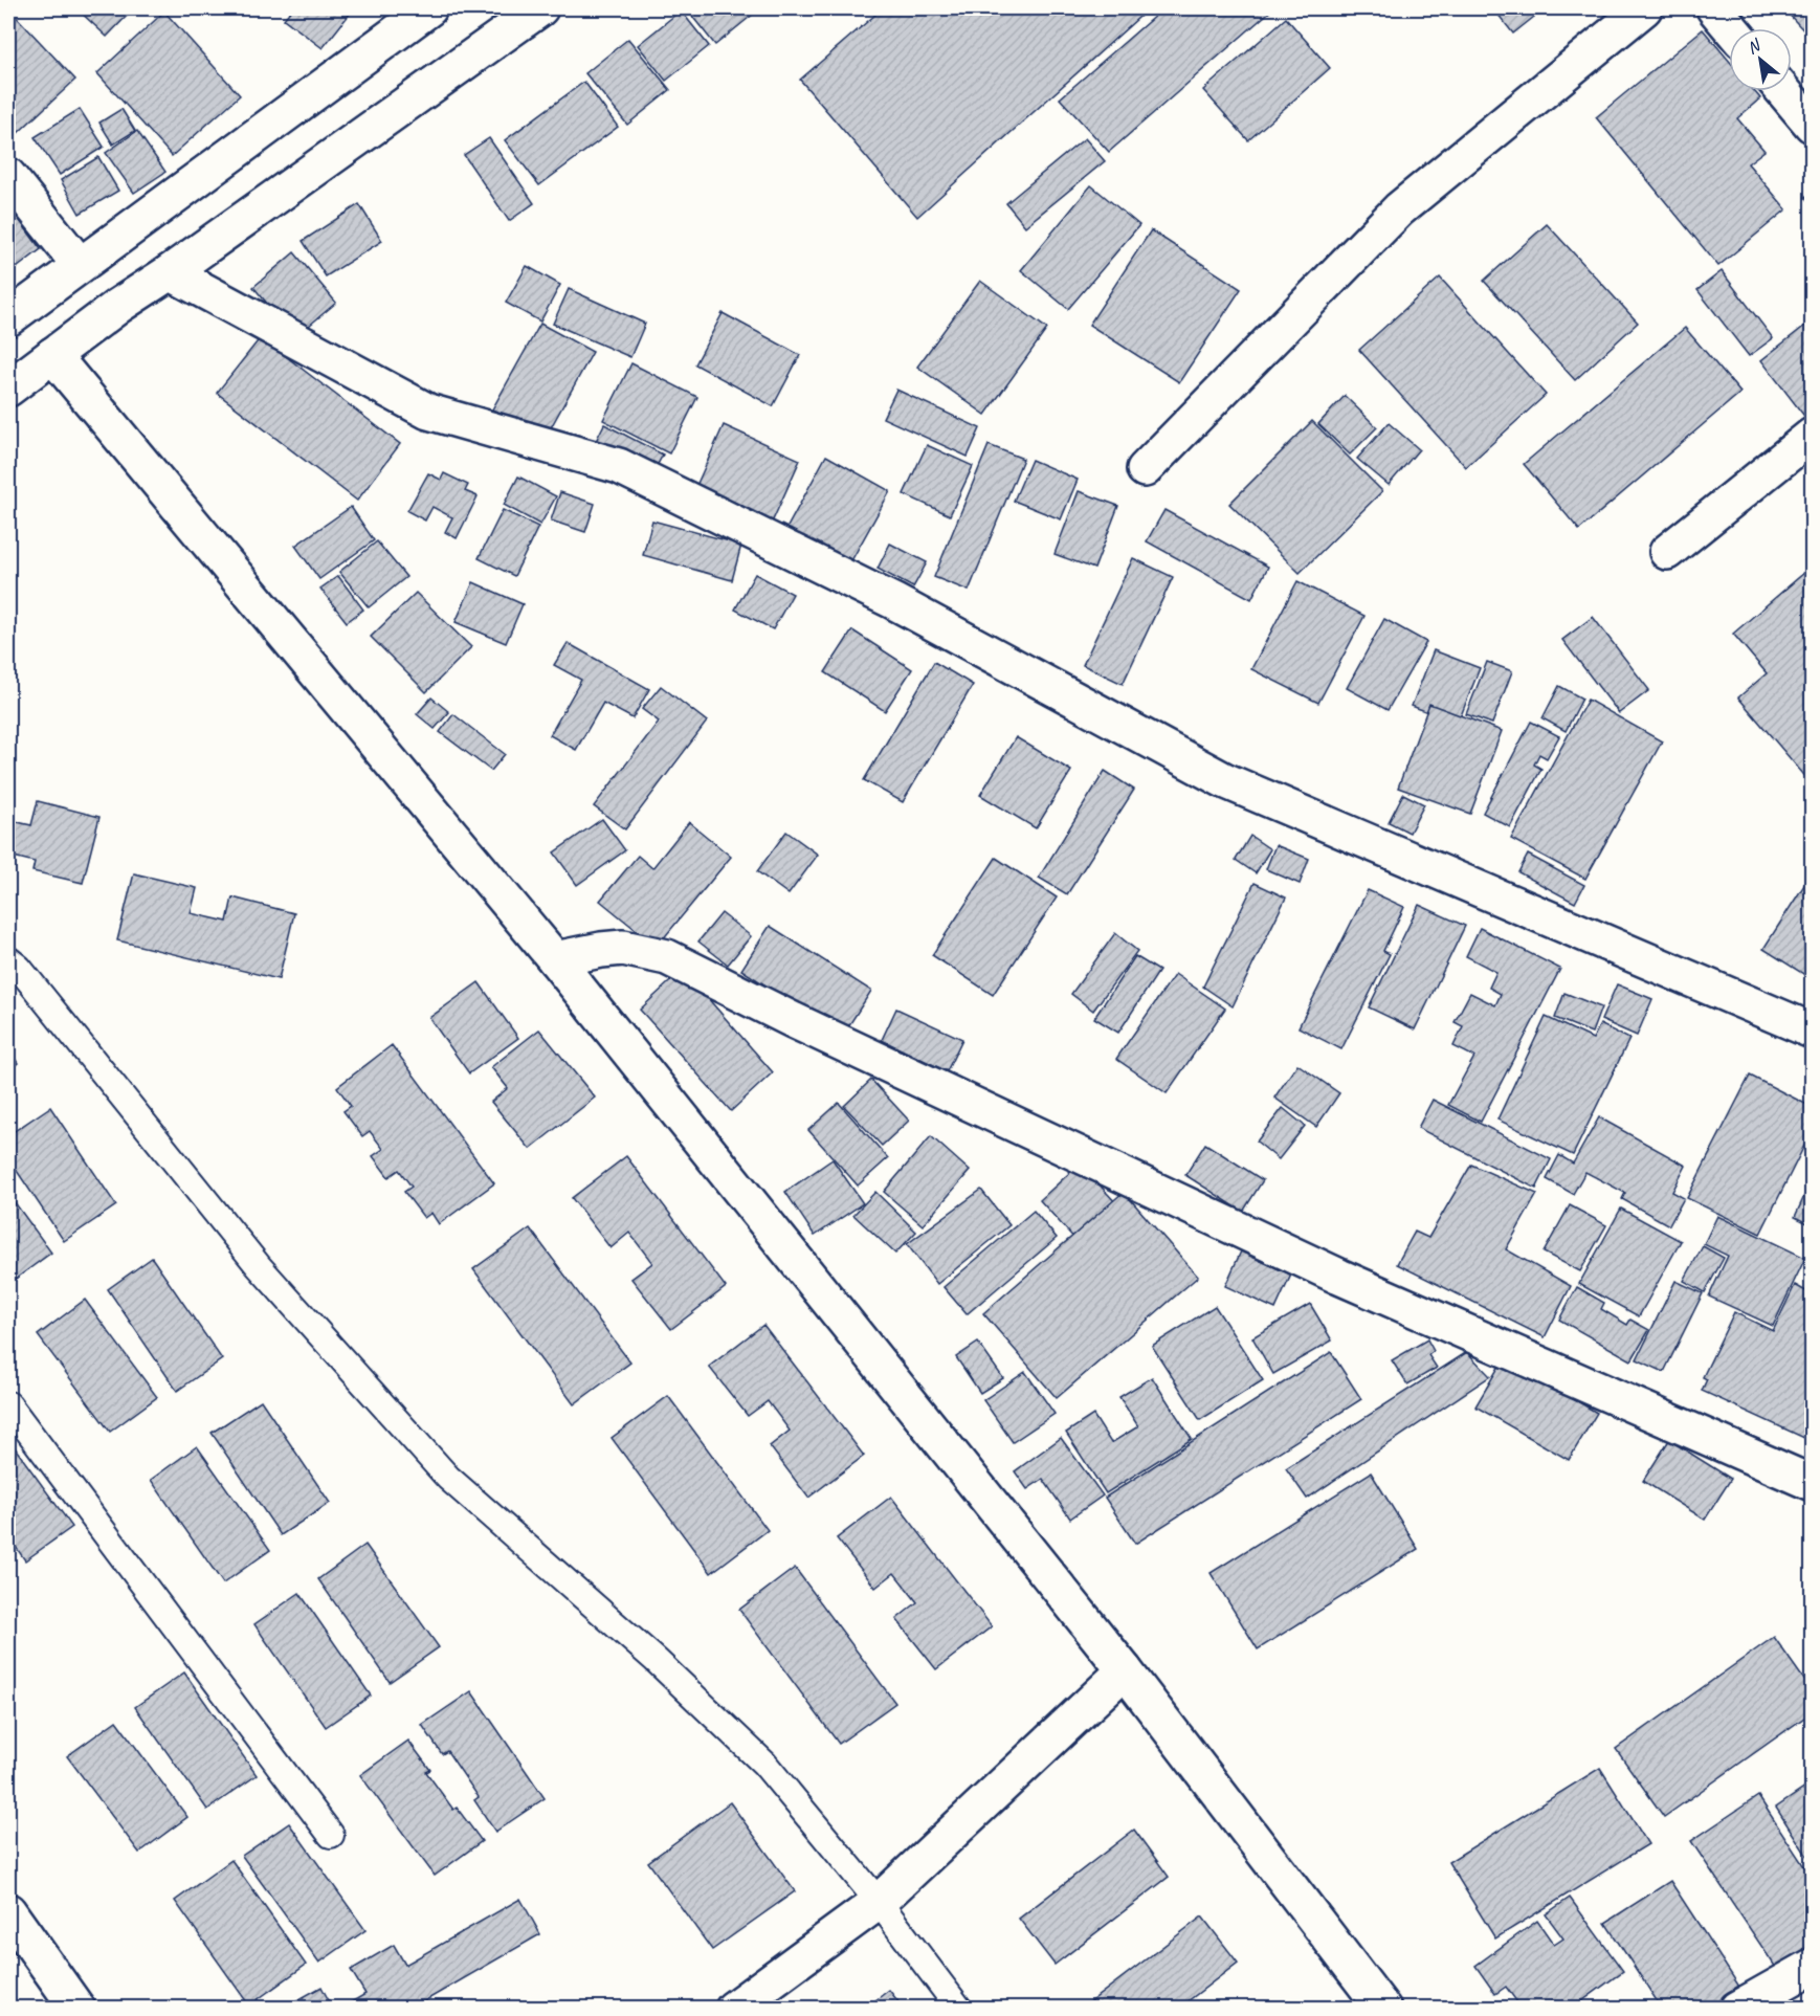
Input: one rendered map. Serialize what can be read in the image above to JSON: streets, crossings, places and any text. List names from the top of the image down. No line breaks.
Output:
{"north":"top left"}
